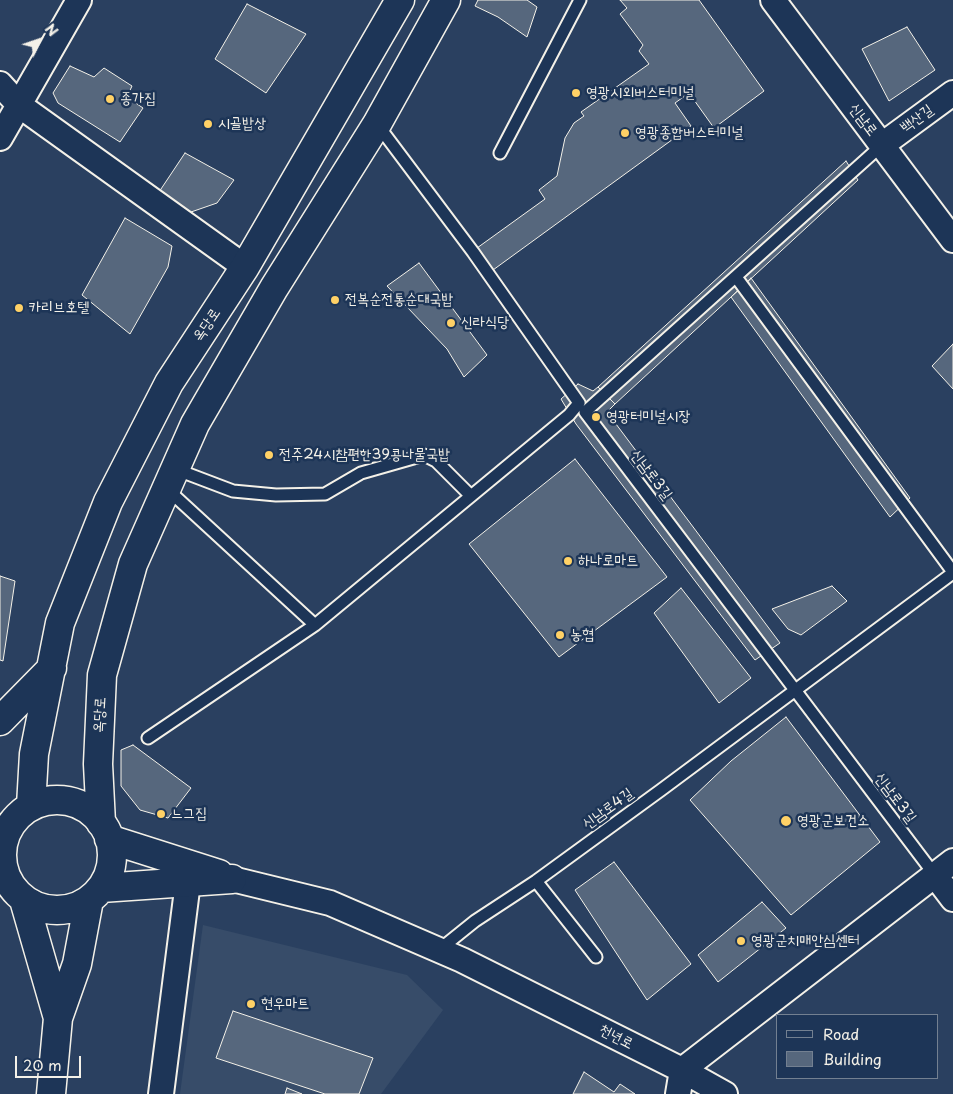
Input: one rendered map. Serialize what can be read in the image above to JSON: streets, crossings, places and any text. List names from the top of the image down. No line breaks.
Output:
{"streets":{"main road":["옥당로"],"street":["백산길","신남로","천년로"],"lane":["신남로3길","신남로4길"]},"crossings":[["백산길","신남로"],["신남로3길","신남로4길"],["신남로4길","천년로"]],"places":["영광시외버스터미널","종가집","시골밥상","영광종합버스터미널","전복순전통순대국밥","카리브호텔","신라식당","영광터미널시장","전주24시참편한39콩나물국밥","하나로마트","농협","느그집","영광군보건소","영광군치매안심센터","현우마트"],"legend":["Road","Building"],"scale_bar":"20 m","north":"top right"}
